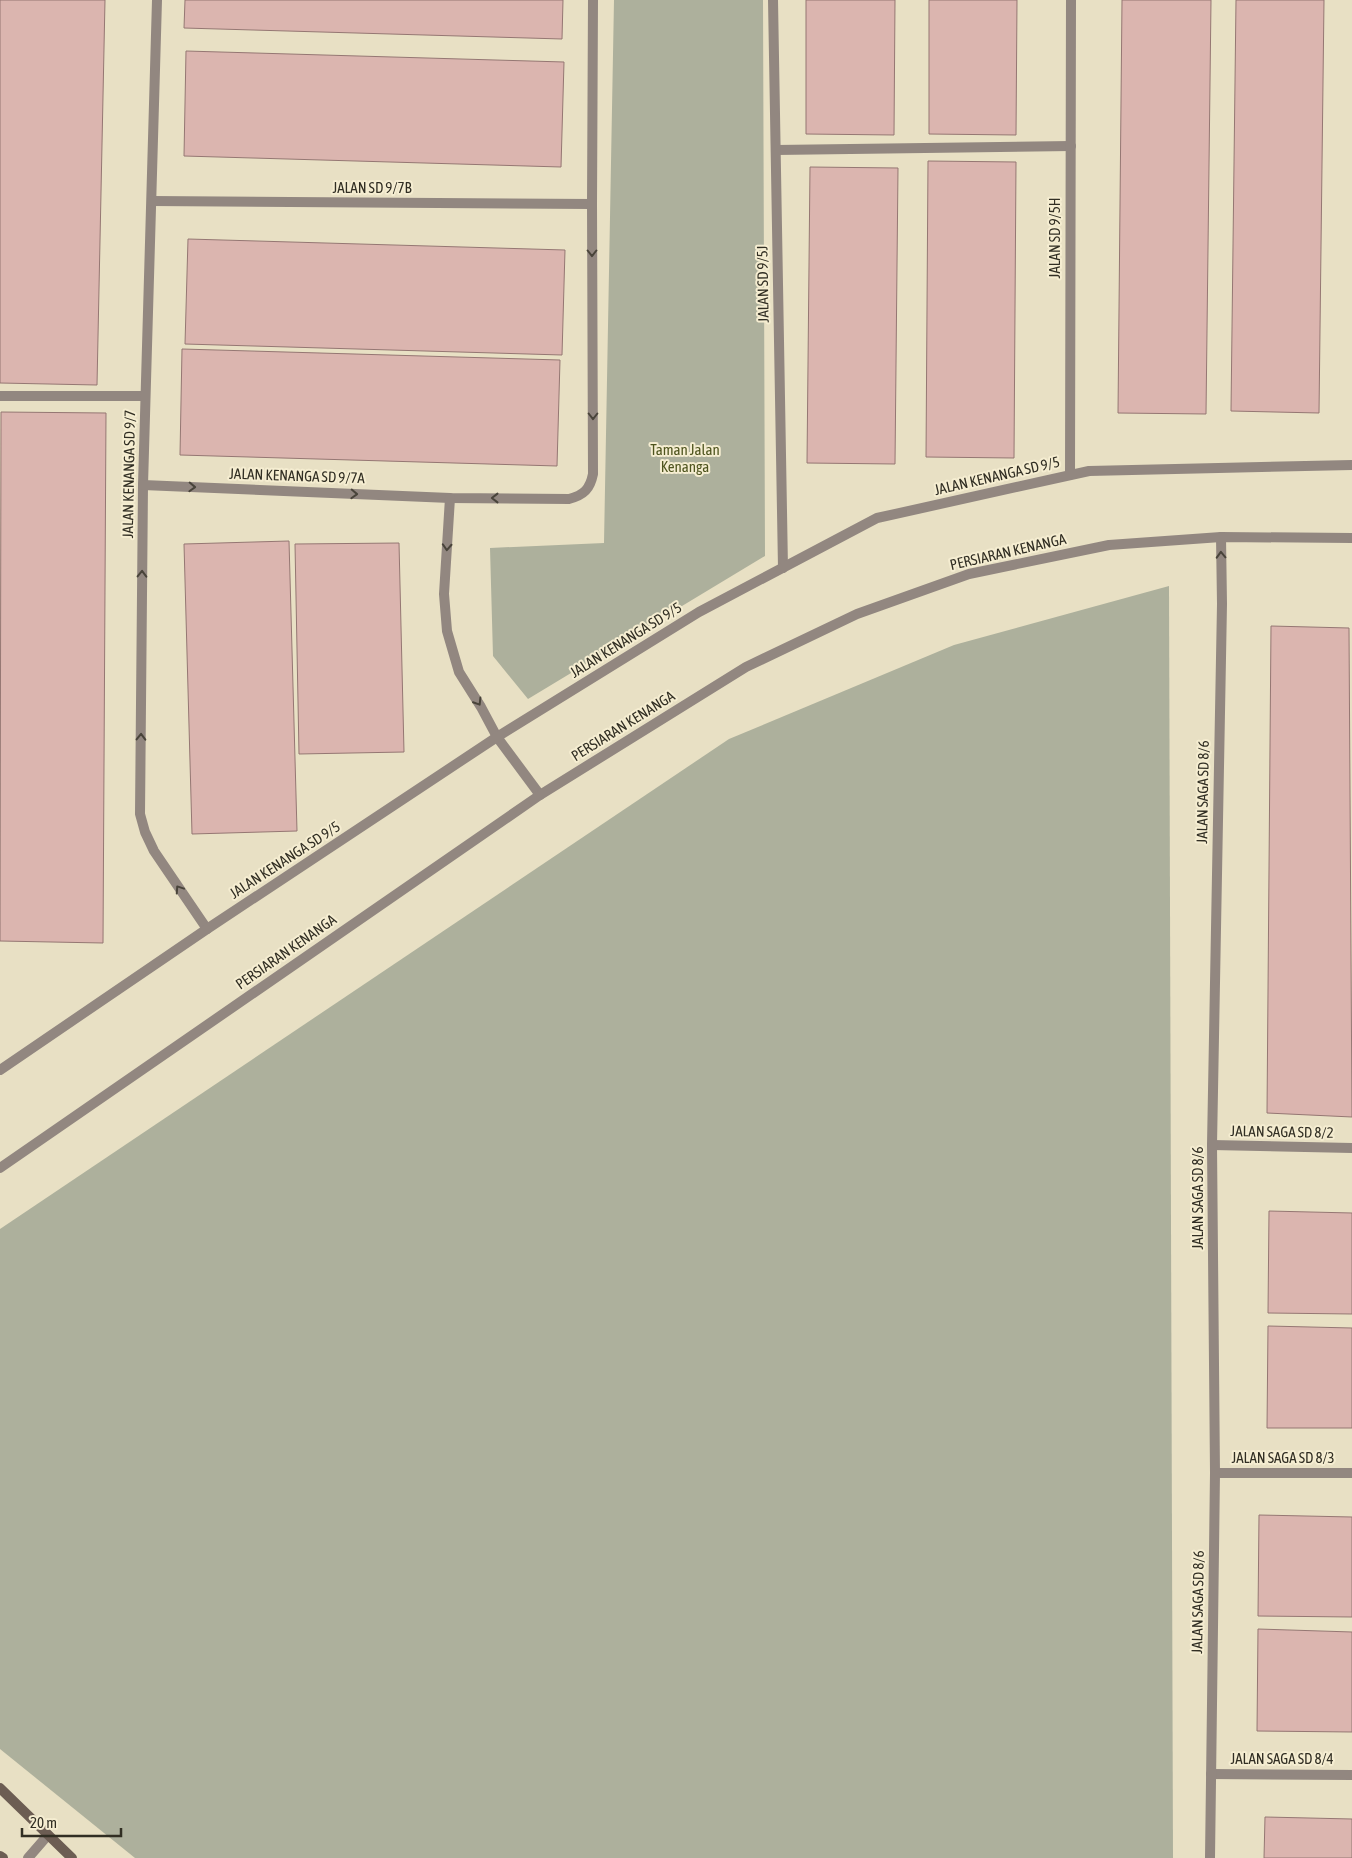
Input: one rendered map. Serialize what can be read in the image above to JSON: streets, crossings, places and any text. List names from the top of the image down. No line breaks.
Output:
{"streets":{"street":["JALAN SD 9/7B","JALAN SD 9/5H","JALAN SD 9/5J","JALAN KENANGA SD 9/7","JALAN KENANGA SD 9/7A","JALAN KENANGA SD 9/5","PERSIARAN KENANGA","JALAN SAGA SD 8/6","JALAN SAGA SD 8/2","JALAN SAGA SD 8/3","JALAN SAGA SD 8/4"]},"crossings":[["JALAN SD 9/7B","JALAN KENANGA SD 9/7"],["JALAN SD 9/7B","JALAN KENANGA SD 9/7A"],["JALAN SD 9/5H","JALAN KENANGA SD 9/5"],["JALAN SD 9/5J","JALAN KENANGA SD 9/5"],["JALAN KENANGA SD 9/7","JALAN KENANGA SD 9/7A"],["JALAN KENANGA SD 9/7","JALAN KENANGA SD 9/5"],["PERSIARAN KENANGA","JALAN SAGA SD 8/6"],["JALAN SAGA SD 8/6","JALAN SAGA SD 8/2"],["JALAN SAGA SD 8/6","JALAN SAGA SD 8/3"],["JALAN SAGA SD 8/6","JALAN SAGA SD 8/4"]],"one_way":["JALAN KENANGA SD 9/7","JALAN SAGA SD 8/6"],"parks":["Taman Jalan Kenanga"],"scale_bar":"20 m"}
